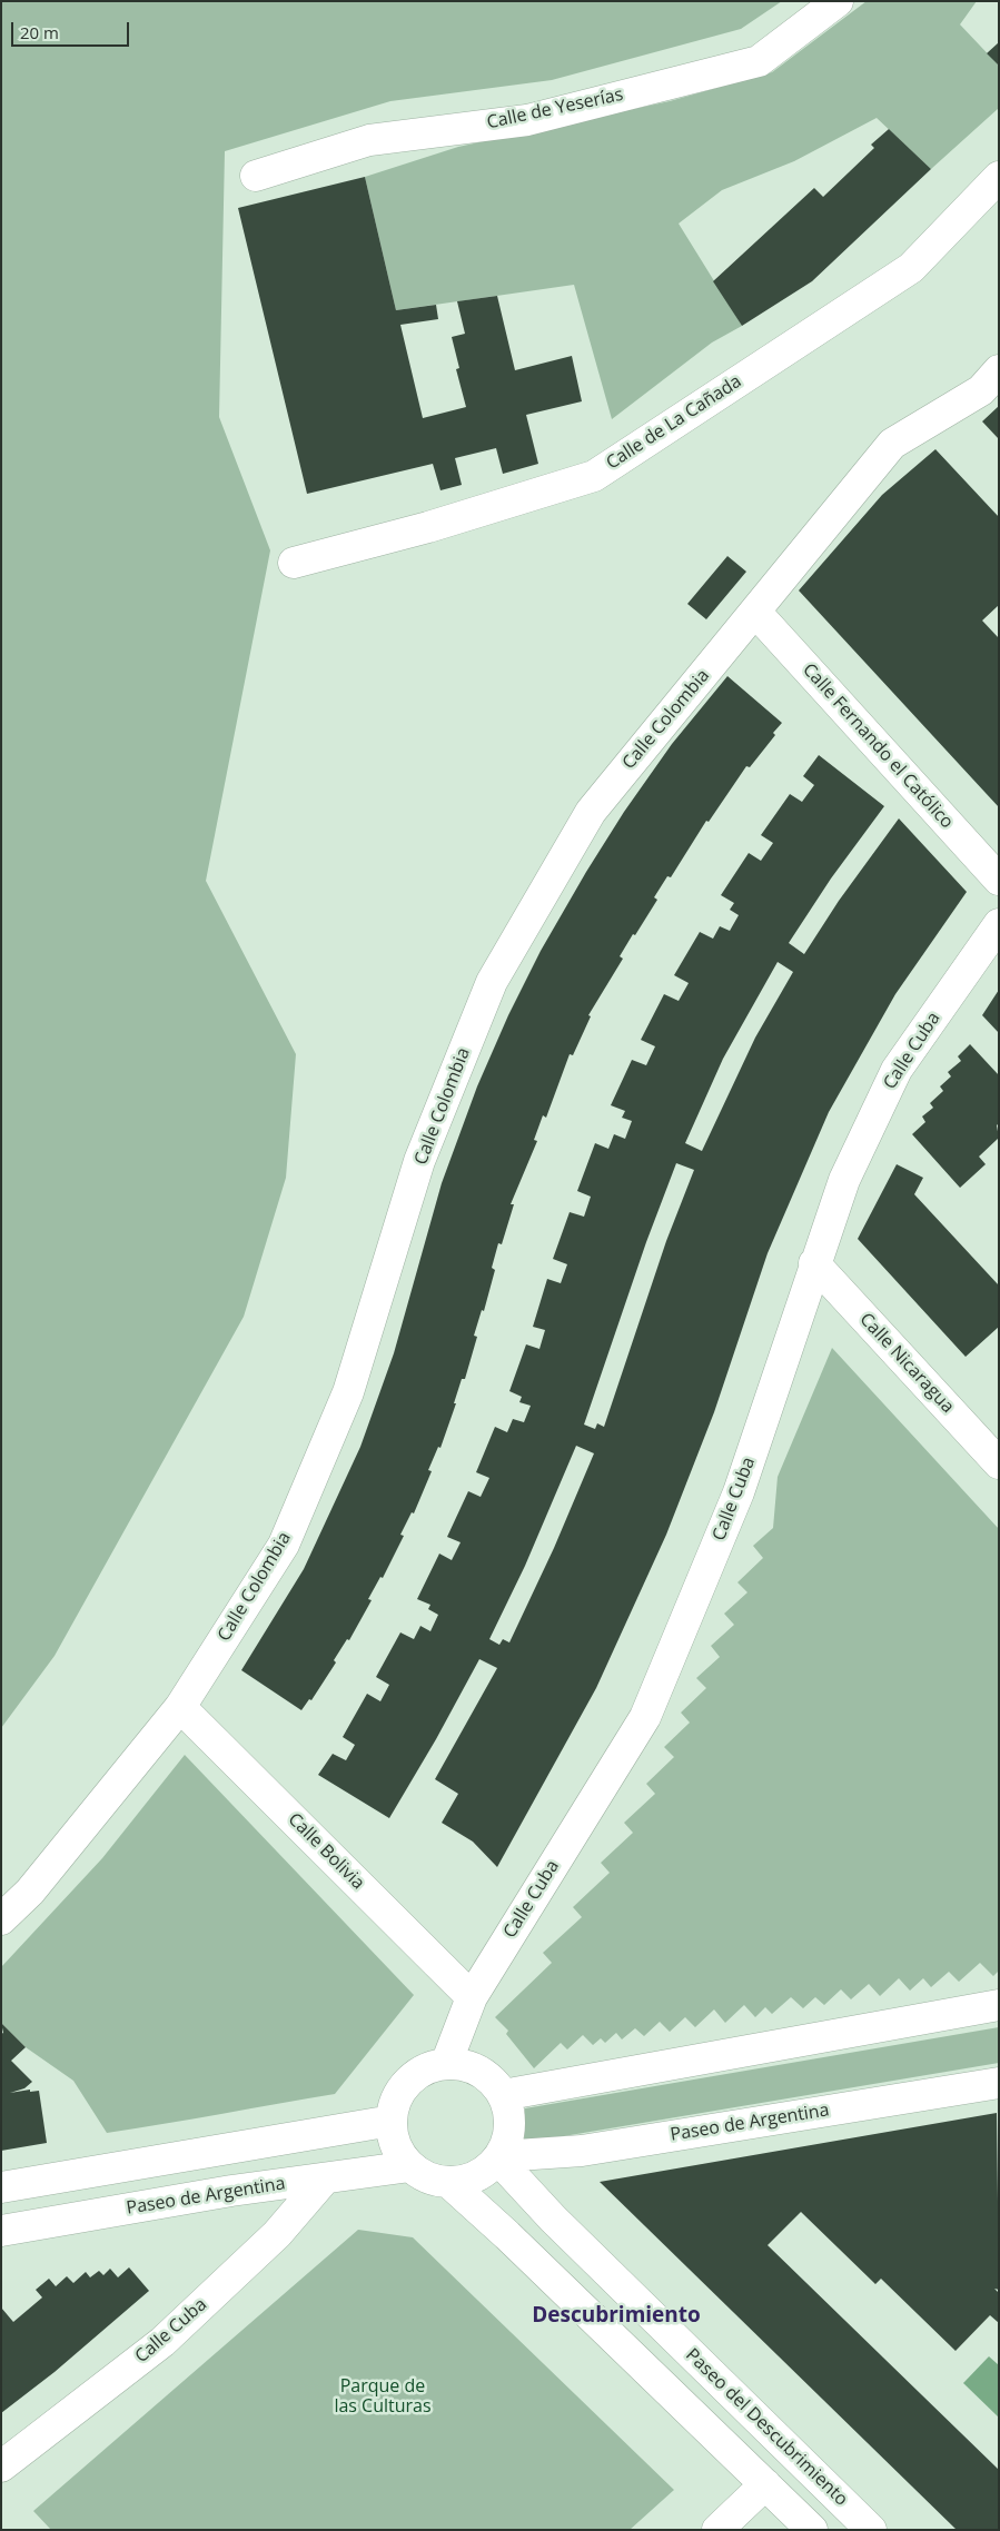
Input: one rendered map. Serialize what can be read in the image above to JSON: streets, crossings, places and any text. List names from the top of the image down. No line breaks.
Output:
{"streets":{"street":["Calle de Yeserías","Calle de La Cañada","Calle Colombia","Calle Fernando el Católico","Calle Cuba","Calle Nicaragua","Calle Bolivia","Paseo de Argentina","Paseo del Descubrimiento"]},"crossings":[["Calle Colombia","Calle Fernando el Católico"],["Calle Colombia","Calle Bolivia"],["Calle Cuba","Calle Nicaragua"],["Calle Cuba","Calle Bolivia"],["Calle Cuba","Paseo de Argentina"],["Calle Cuba","Paseo del Descubrimiento"],["Paseo de Argentina","Paseo del Descubrimiento"]],"districts":["Descubrimiento"],"parks":["Parque de las Culturas"],"scale_bar":"20 m"}
